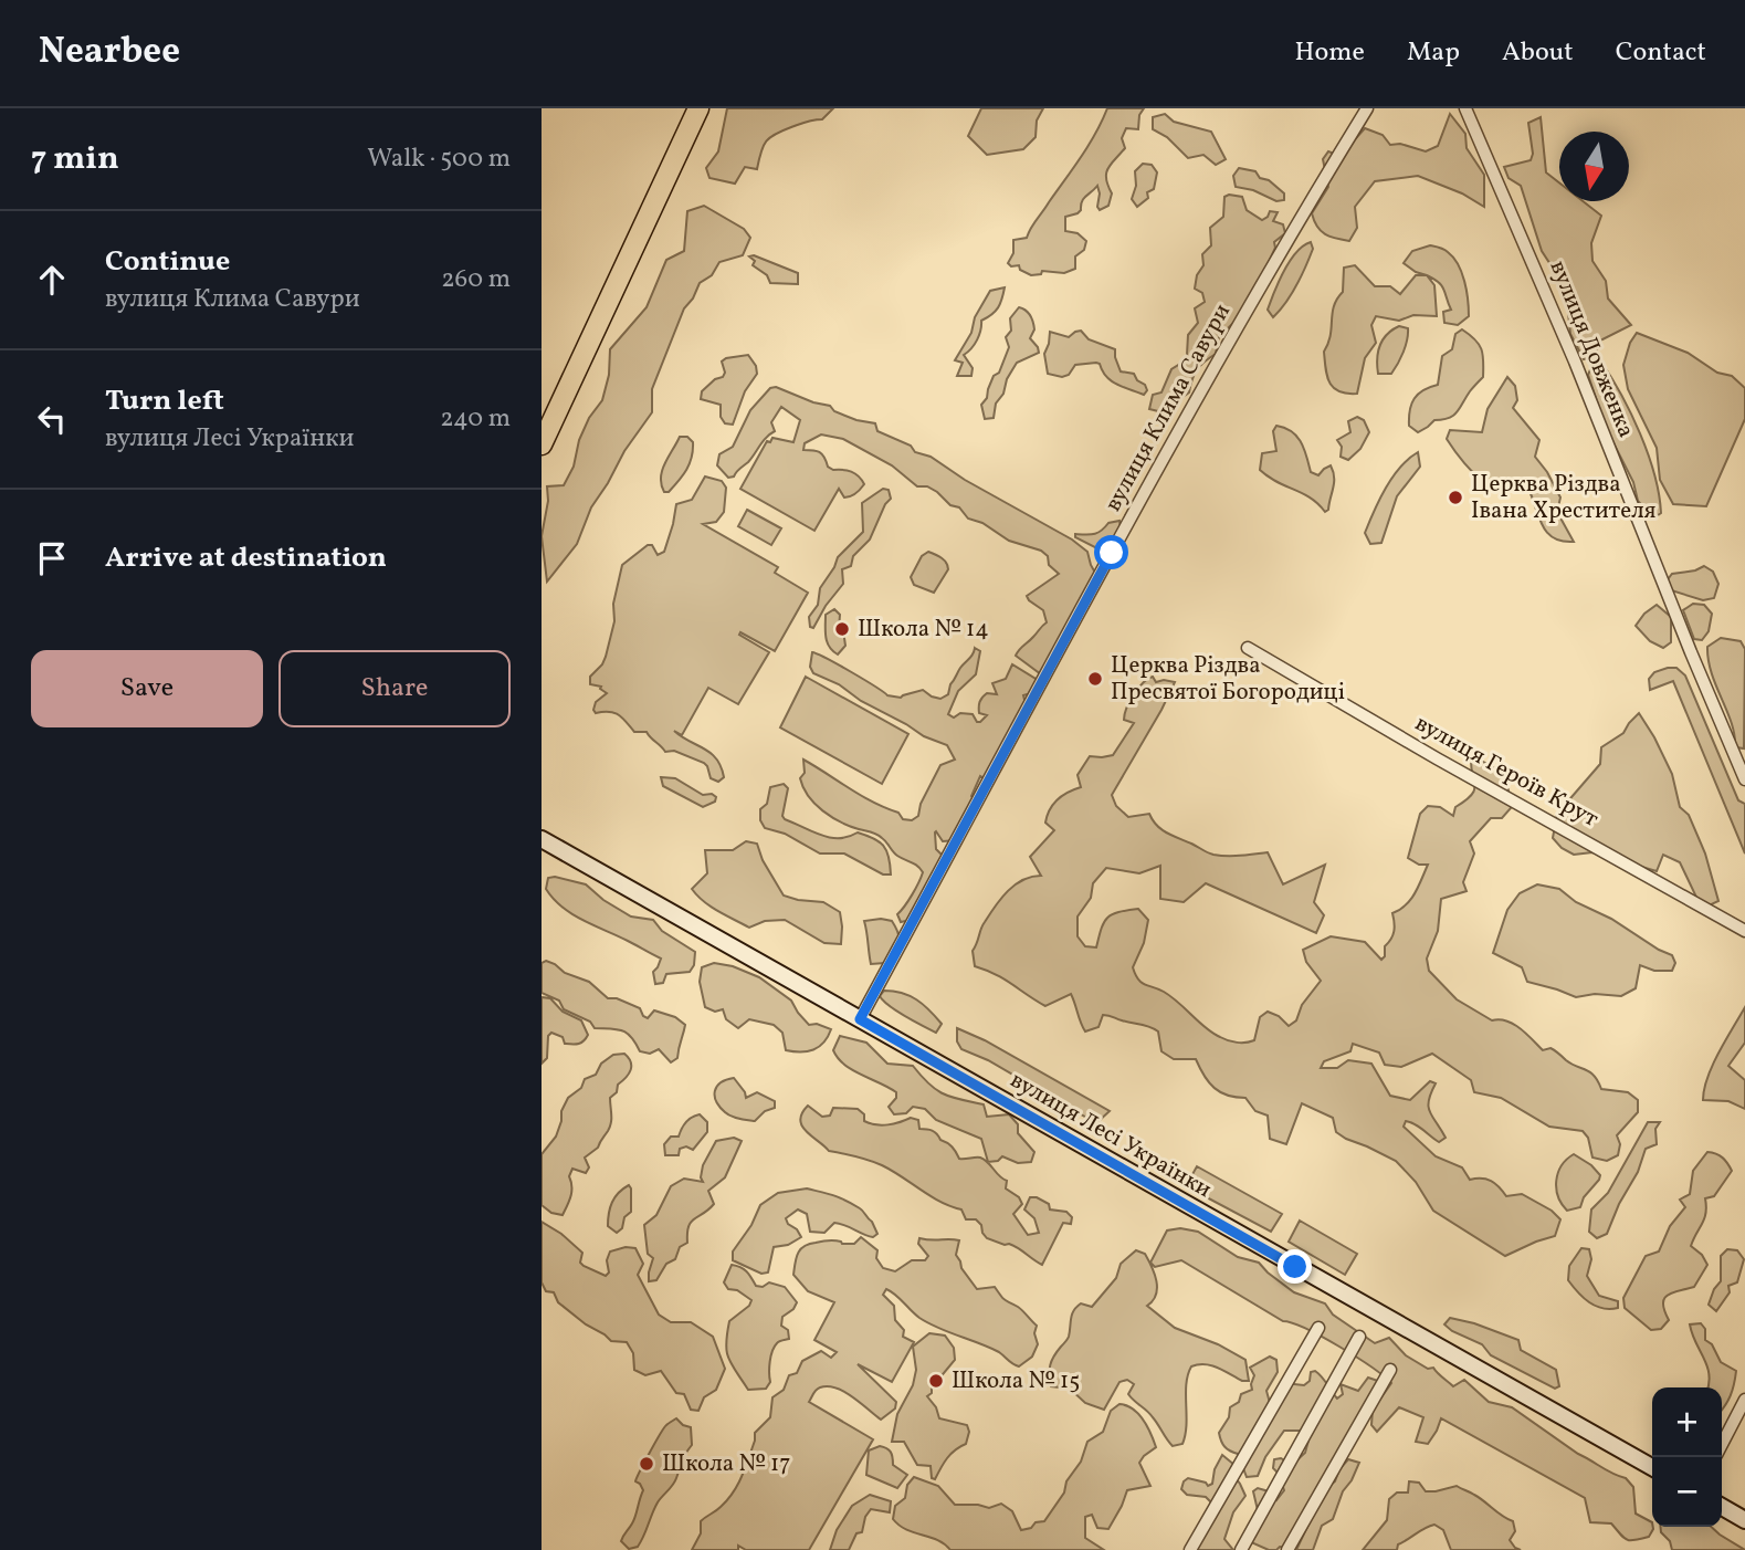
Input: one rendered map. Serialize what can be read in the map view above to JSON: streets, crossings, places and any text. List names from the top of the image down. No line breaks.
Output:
{"streets":{"main road":["вулиця Лесі Українки"],"street":["вулиця Довженка","вулиця Клима Савури","вулиця Героїв Крут"]},"crossings":[["вулиця Клима Савури","вулиця Лесі Українки"]],"places":["Церква Різдва Івана Хрестителя","Школа № 14","Церква Різдва Пресвятої Богородиці","Школа № 15","Школа № 17"],"north":"bottom","page":{"header":"Nearbee","nav":["Home","Map","About","Contact"],"heading":["7 min","Walk · 500 m"],"list":[["Continue","вулиця Клима Савури","260 m"],["Turn left","вулиця Лесі Українки","240 m"],"Arrive at destination"],"buttons":["Save","Share"],"map_buttons":["+","−"]}}
